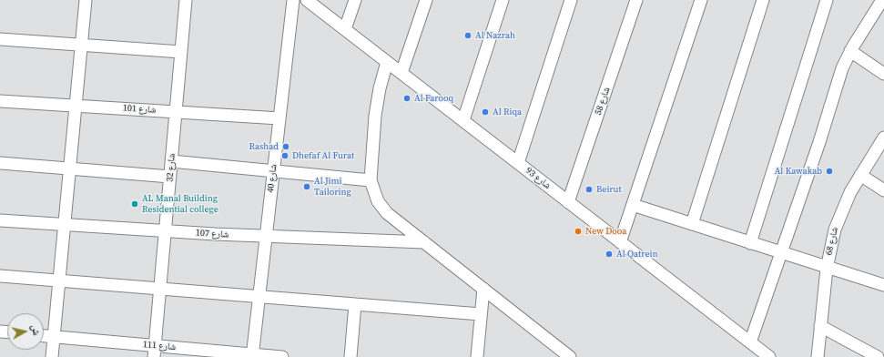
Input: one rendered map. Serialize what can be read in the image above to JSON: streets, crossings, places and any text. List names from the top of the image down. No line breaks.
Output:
{"streets":{"street":["شارع 58","شارع 101","شارع 32","شارع 40","شارع 93","شارع 107","شارع 68","شارع 111"]},"crossings":[["شارع 58","شارع 93"],["شارع 101","شارع 32"],["شارع 101","شارع 40"],["شارع 32","شارع 107"],["شارع 32","شارع 111"],["شارع 40","شارع 107"],["شارع 40","شارع 111"]],"places":["Al Nazrah","Al Farooq","Al Riqa","Rashad","Dhefaf Al Furat","Al Kawakab","Al Jimi Tailoring","Beirut","AL Manal Building Residential college","New Dooa","Al Qatrein"],"north":"right"}
